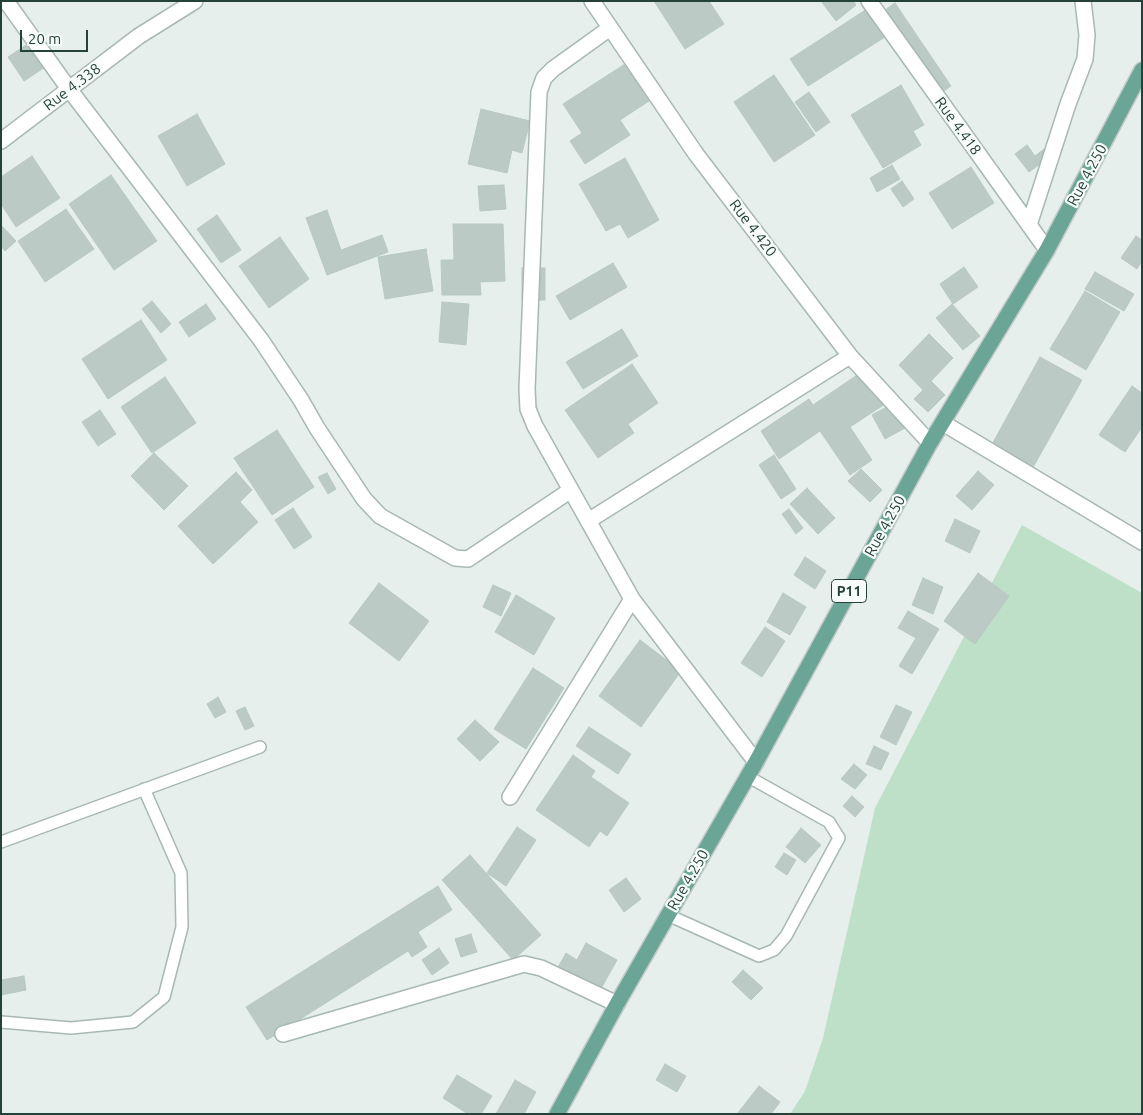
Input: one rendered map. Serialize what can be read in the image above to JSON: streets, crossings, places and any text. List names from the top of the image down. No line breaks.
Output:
{"streets":{"main road":["Rue 4.250","P11"],"street":["Rue 4.338","Rue 4.418","Rue 4.420"]},"crossings":[["Rue 4.418","Rue 4.250"],["Rue 4.250","Rue 4.420"]],"scale_bar":"20 m"}
